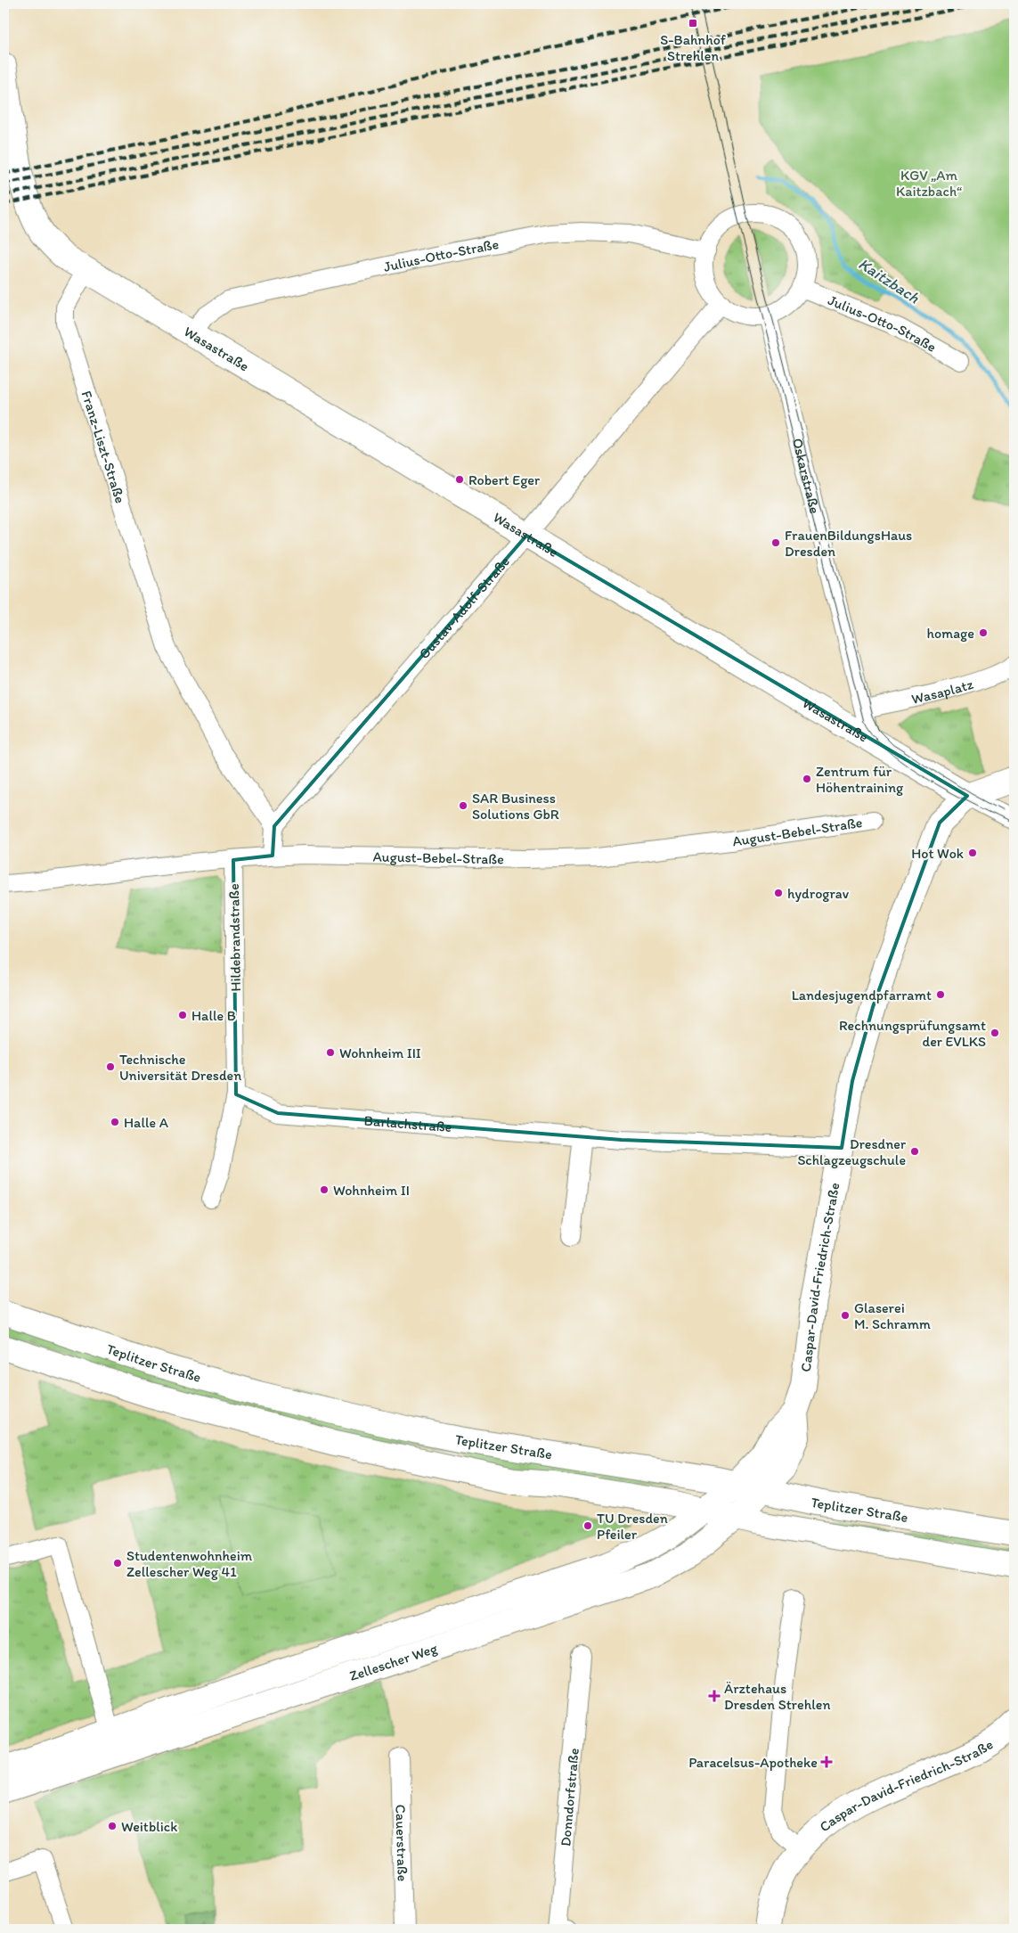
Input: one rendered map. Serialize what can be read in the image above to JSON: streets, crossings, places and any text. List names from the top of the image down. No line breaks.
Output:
{"streets":{"main road":["Wasastraße","Caspar-David-Friedrich-Straße","Teplitzer Straße","Zellescher Weg"],"street":["Julius-Otto-Straße","Franz-Liszt-Straße","Oskarstraße","Gustav-Adolf-Straße","Wasaplatz","August-Bebel-Straße","Hildebrandstraße","Barlachstraße","Donndorfstraße","Cauerstraße"]},"crossings":[["Julius-Otto-Straße","Wasastraße"],["Julius-Otto-Straße","Oskarstraße"],["Julius-Otto-Straße","Gustav-Adolf-Straße"],["Wasastraße","Franz-Liszt-Straße"],["Wasastraße","Oskarstraße"],["Wasastraße","Gustav-Adolf-Straße"],["Wasastraße","Caspar-David-Friedrich-Straße"],["Franz-Liszt-Straße","Gustav-Adolf-Straße"],["Oskarstraße","Gustav-Adolf-Straße"],["Oskarstraße","Wasaplatz"],["August-Bebel-Straße","Hildebrandstraße"],["Hildebrandstraße","Barlachstraße"],["Barlachstraße","Caspar-David-Friedrich-Straße"],["Caspar-David-Friedrich-Straße","Teplitzer Straße"],["Caspar-David-Friedrich-Straße","Zellescher Weg"],["Teplitzer Straße","Zellescher Weg"]],"water":["Kaitzbach"],"parks":["KGV „Am Kaitzbach“"],"places":{"transit":["S-Bahnhof Strehlen"],"other":["Robert Eger","FrauenBildungsHaus Dresden","homage","Zentrum für Höhentraining","SAR Business Solutions GbR","Hot Wok","hydrograv","Landesjugendpfarramt","Halle B","Rechnungsprüfungsamt der EVLKS","Wohnheim III","Technische Universität Dresden","Halle A","Dresdner Schlagzeugschule","Wohnheim II","Glaserei M. Schramm","TU Dresden Pfeiler","Studentenwohnheim Zellescher Weg 41","Weitblick"],"health":["Ärztehaus Dresden Strehlen","Paracelsus-Apotheke"]}}
